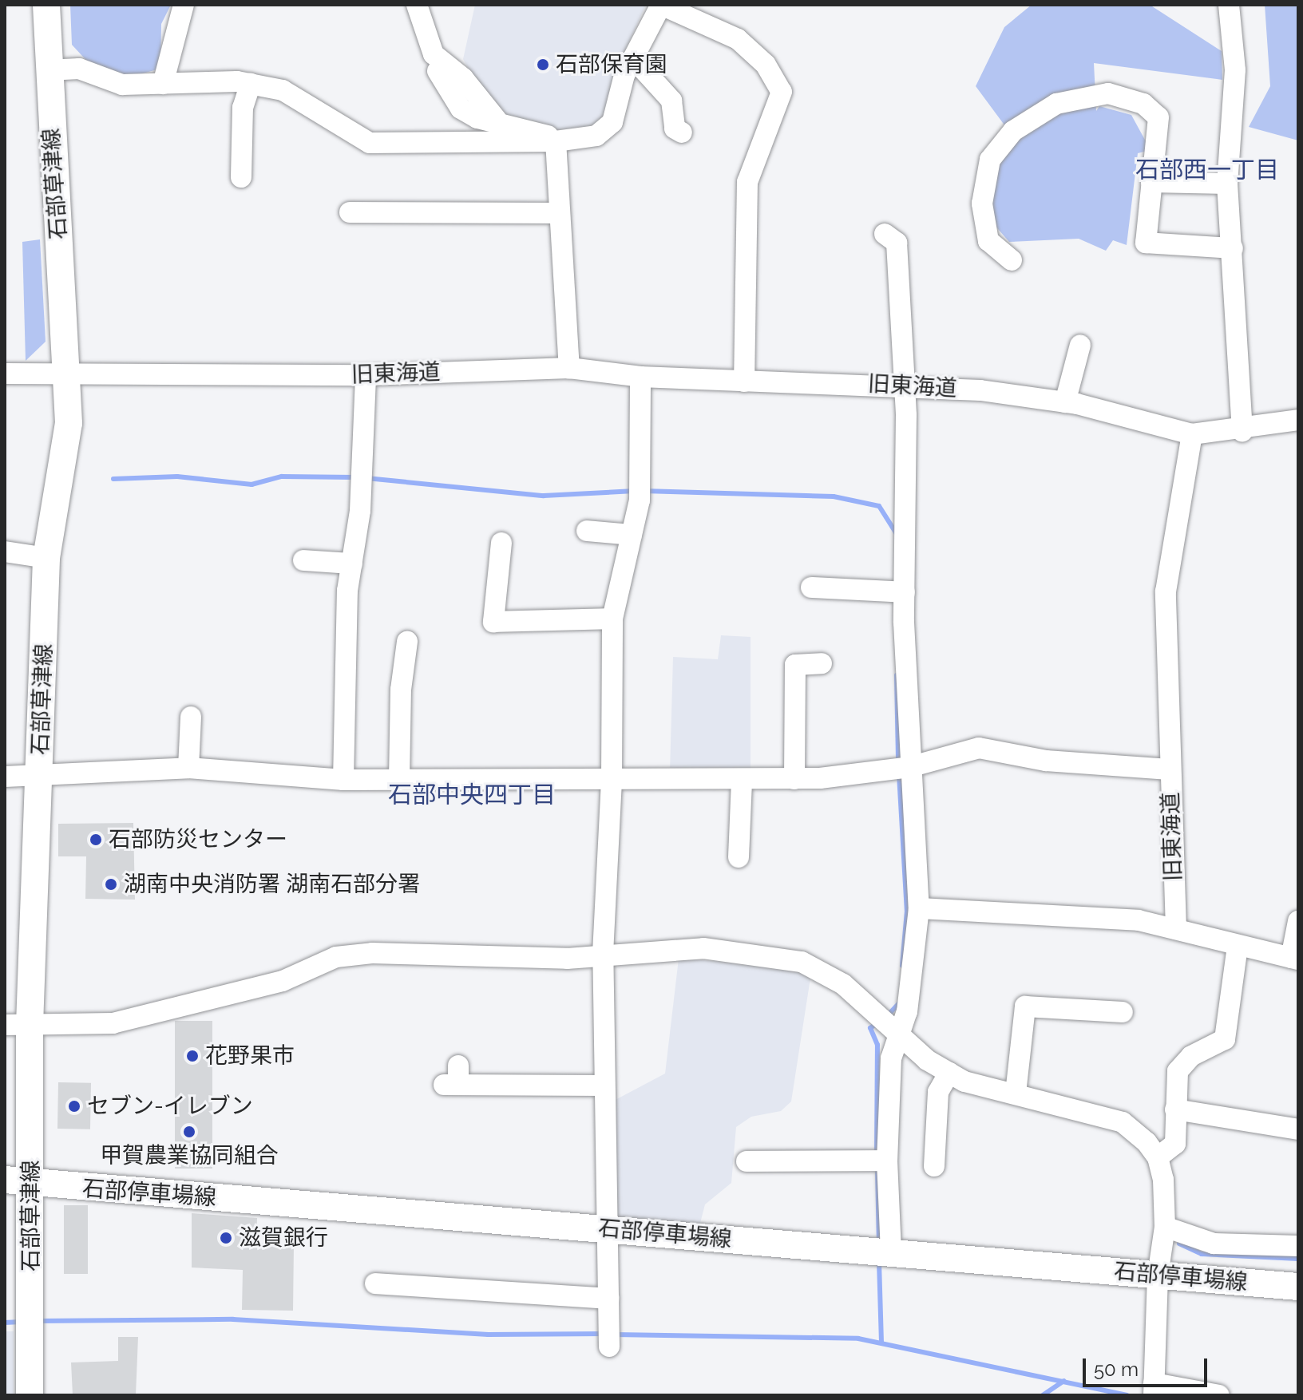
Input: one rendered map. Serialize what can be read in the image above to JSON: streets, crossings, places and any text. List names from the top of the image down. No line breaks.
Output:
{"streets":{"main road":["石部草津線","石部停車場線"],"street":["旧東海道"]},"crossings":[["石部草津線","旧東海道"],["石部草津線","石部停車場線"]],"districts":["石部西一丁目","石部中央四丁目"],"places":["石部保育園","石部防災センター","湖南中央消防署 湖南石部分署","花野果市","セブン-イレブン","甲賀農業協同組合","滋賀銀行"],"scale_bar":"50 m"}
